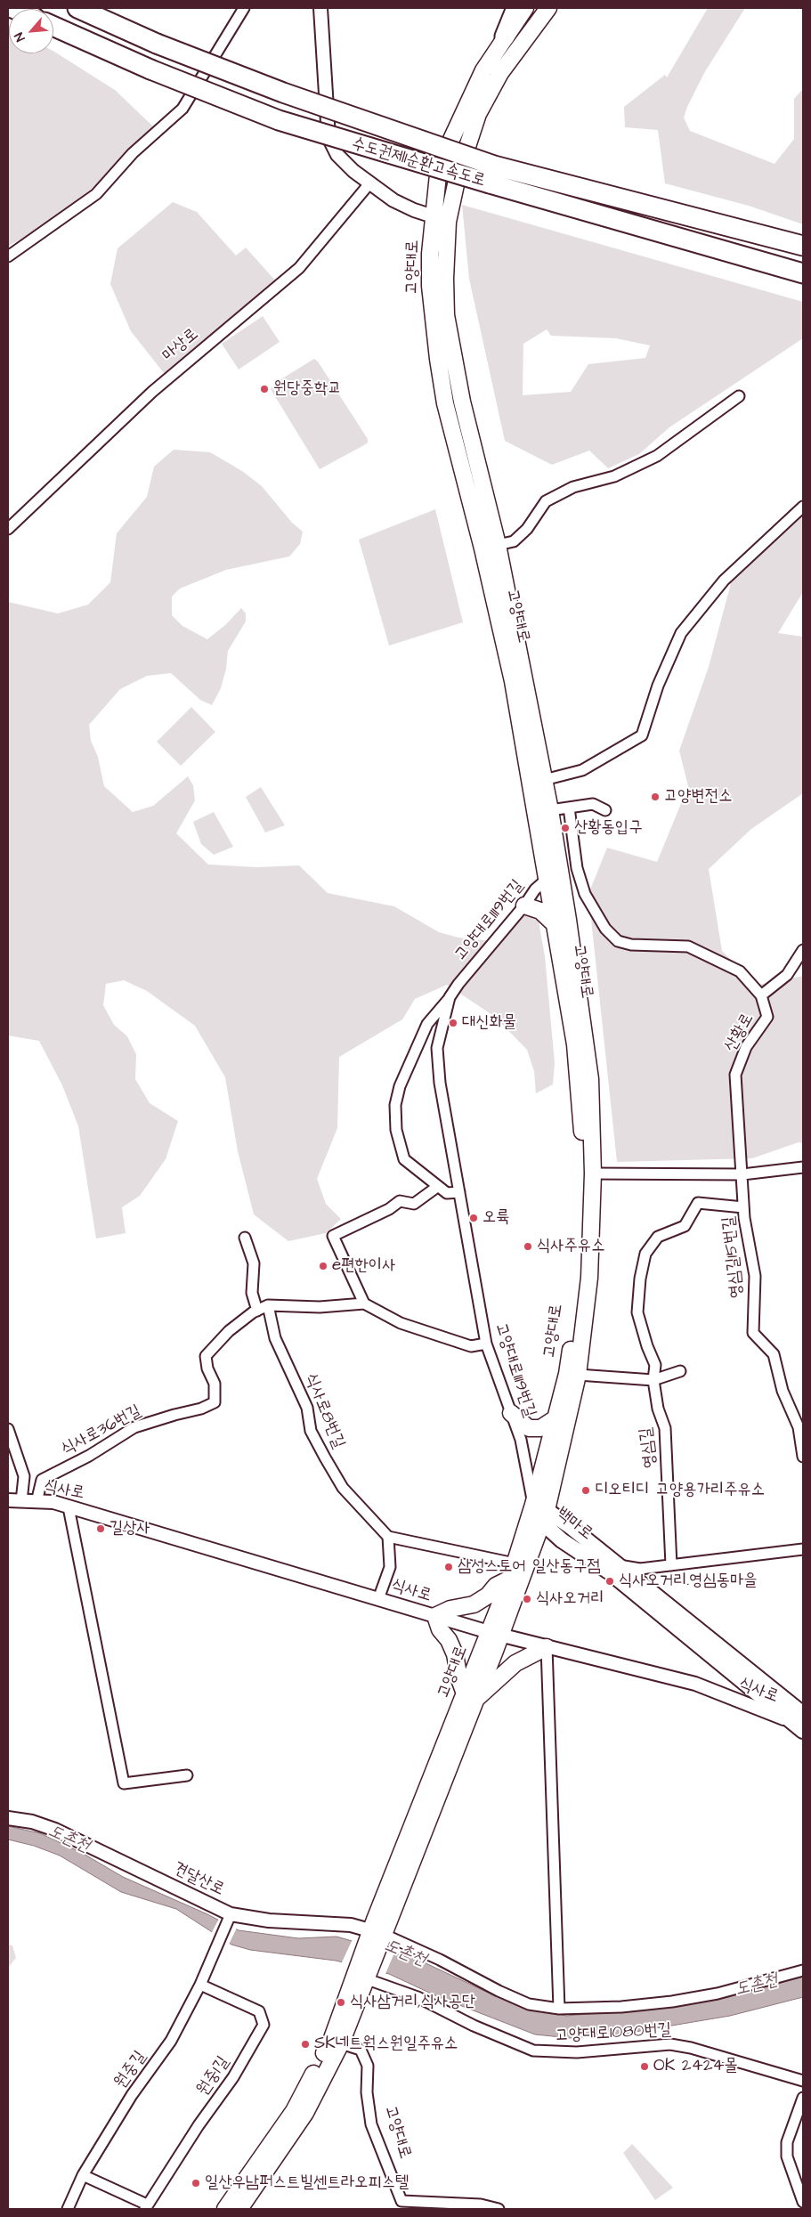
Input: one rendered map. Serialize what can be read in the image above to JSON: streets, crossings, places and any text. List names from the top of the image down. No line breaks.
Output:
{"streets":{"highway":["수도권제1순환고속도로"],"main road":["고양대로","백마로"],"street":["마상로","고양대로1119번길","산황로","영심길15번길","식사로8번길","식사로36번길","영심길","식사로","견달산로","고양대로1080번길","원중길","원중1길"]},"crossings":[["고양대로","고양대로1119번길"],["고양대로","산황로"],["고양대로","식사로"],["고양대로","백마로"],["고양대로","견달산로"],["고양대로","고양대로1080번길"],["고양대로1119번길","백마로"],["산황로","영심길15번길"],["영심길15번길","영심길"],["식사로8번길","식사로36번길"],["식사로36번길","식사로"],["식사로","백마로"],["견달산로","원중길"],["원중길","원중1길"]],"water":["도촌천"],"places":["원당중학교","고양변전소","산황동입구","대신화물","오륙","식사주유소","e편한이사","디오티디 고양용가리주유소","길상사","삼성스토어 일산동구점","식사오거리.영심동마을","식사오거리","식사삼거리,식사공단","SK네트웍스원일주유소","OK 2424몰","일산우남퍼스트빌센트라오피스텔"],"north":"bottom left"}
